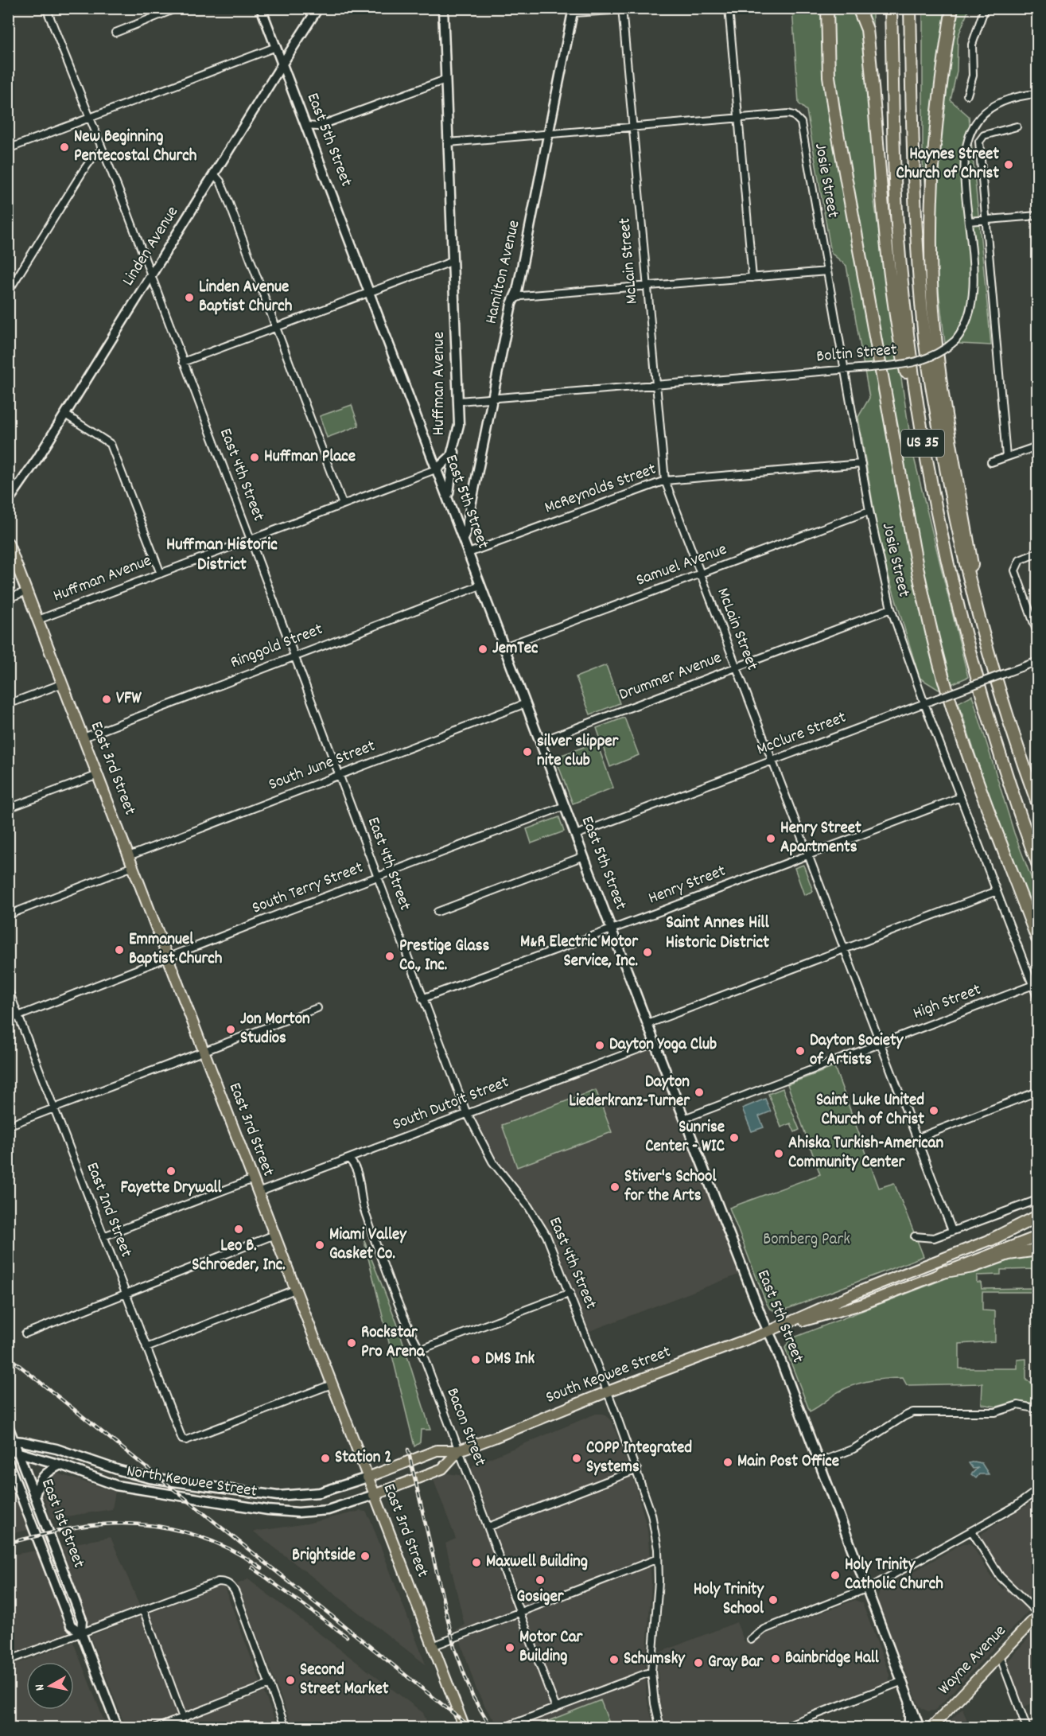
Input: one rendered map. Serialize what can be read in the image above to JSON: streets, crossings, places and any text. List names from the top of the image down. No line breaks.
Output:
{"streets":{"highway":["US 35"],"main road":["East 5th Street","Linden Avenue","Hamilton Avenue","Huffman Avenue","East 3rd Street","South Keowee Street","North Keowee Street","East 1st Street","Wayne Avenue"],"street":["Josie Street","McLain Street","Boltin Street","East 4th Street","McReynolds Street","Samuel Avenue","Ringgold Street","Drummer Avenue","McClure Street","South June Street","Henry Street","South Terry Street","High Street","South Dutoit Street","East 2nd Street","Bacon Street"]},"crossings":[["East 5th Street","Linden Avenue"],["East 5th Street","Hamilton Avenue"],["East 5th Street","Huffman Avenue"],["East 5th Street","McReynolds Street"],["East 5th Street","Samuel Avenue"],["East 5th Street","Ringgold Street"],["East 5th Street","Drummer Avenue"],["East 5th Street","McClure Street"],["East 5th Street","South June Street"],["East 5th Street","Henry Street"],["East 5th Street","South Terry Street"],["East 5th Street","High Street"],["East 5th Street","South Dutoit Street"],["East 5th Street","South Keowee Street"],["Josie Street","Boltin Street"],["Josie Street","McReynolds Street"],["Josie Street","Samuel Avenue"],["Josie Street","Drummer Avenue"],["Josie Street","McClure Street"],["Josie Street","Henry Street"],["Josie Street","High Street"],["Linden Avenue","East 4th Street"],["McLain Street","Boltin Street"],["McLain Street","McReynolds Street"],["McLain Street","Samuel Avenue"],["McLain Street","Drummer Avenue"],["McLain Street","McClure Street"],["McLain Street","Henry Street"],["McLain Street","High Street"],["Hamilton Avenue","Boltin Street"],["Boltin Street","Huffman Avenue"],["Huffman Avenue","East 4th Street"],["Huffman Avenue","East 3rd Street"],["East 4th Street","Ringgold Street"],["East 4th Street","South June Street"],["East 4th Street","Henry Street"],["East 4th Street","South Terry Street"],["East 4th Street","South Dutoit Street"],["East 4th Street","South Keowee Street"],["Ringgold Street","East 3rd Street"],["South June Street","East 3rd Street"],["East 3rd Street","South Terry Street"],["East 3rd Street","South Dutoit Street"],["East 3rd Street","East 2nd Street"],["East 3rd Street","South Keowee Street"],["East 3rd Street","North Keowee Street"],["South Terry Street","East 2nd Street"],["South Dutoit Street","Bacon Street"],["South Keowee Street","Bacon Street"],["South Keowee Street","North Keowee Street"],["North Keowee Street","East 1st Street"]],"districts":["Huffman Historic District","Saint Annes Hill Historic District"],"parks":["Bomberg Park"],"places":["New Beginning Pentecostal Church","Haynes Street Church of Christ","Linden Avenue Baptist Church","Huffman Place","JemTec","VFW","silver slipper nite club","Henry Street Apartments","Emmanuel Baptist Church","M&R Electric Motor Service, Inc.","Prestige Glass Co., Inc.","Jon Morton Studios","Dayton Yoga Club","Dayton Society of Artists","Dayton Liederkranz-Turner","Saint Luke United Church of Christ","Sunrise Center - WIC","Ahiska Turkish-American Community Center","Fayette Drywall","Stiver's School for the Arts","Leo B. Schroeder, Inc.","Miami Valley Gasket Co.","Rockstar Pro Arena","DMS Ink","Station 2","COPP Integrated Systems","Main Post Office","Brightside","Maxwell Building","Holy Trinity Catholic Church","Gosiger","Holy Trinity School","Motor Car Building","Bainbridge Hall","Schumsky","Gray Bar","Second Street Market"],"north":"left"}
